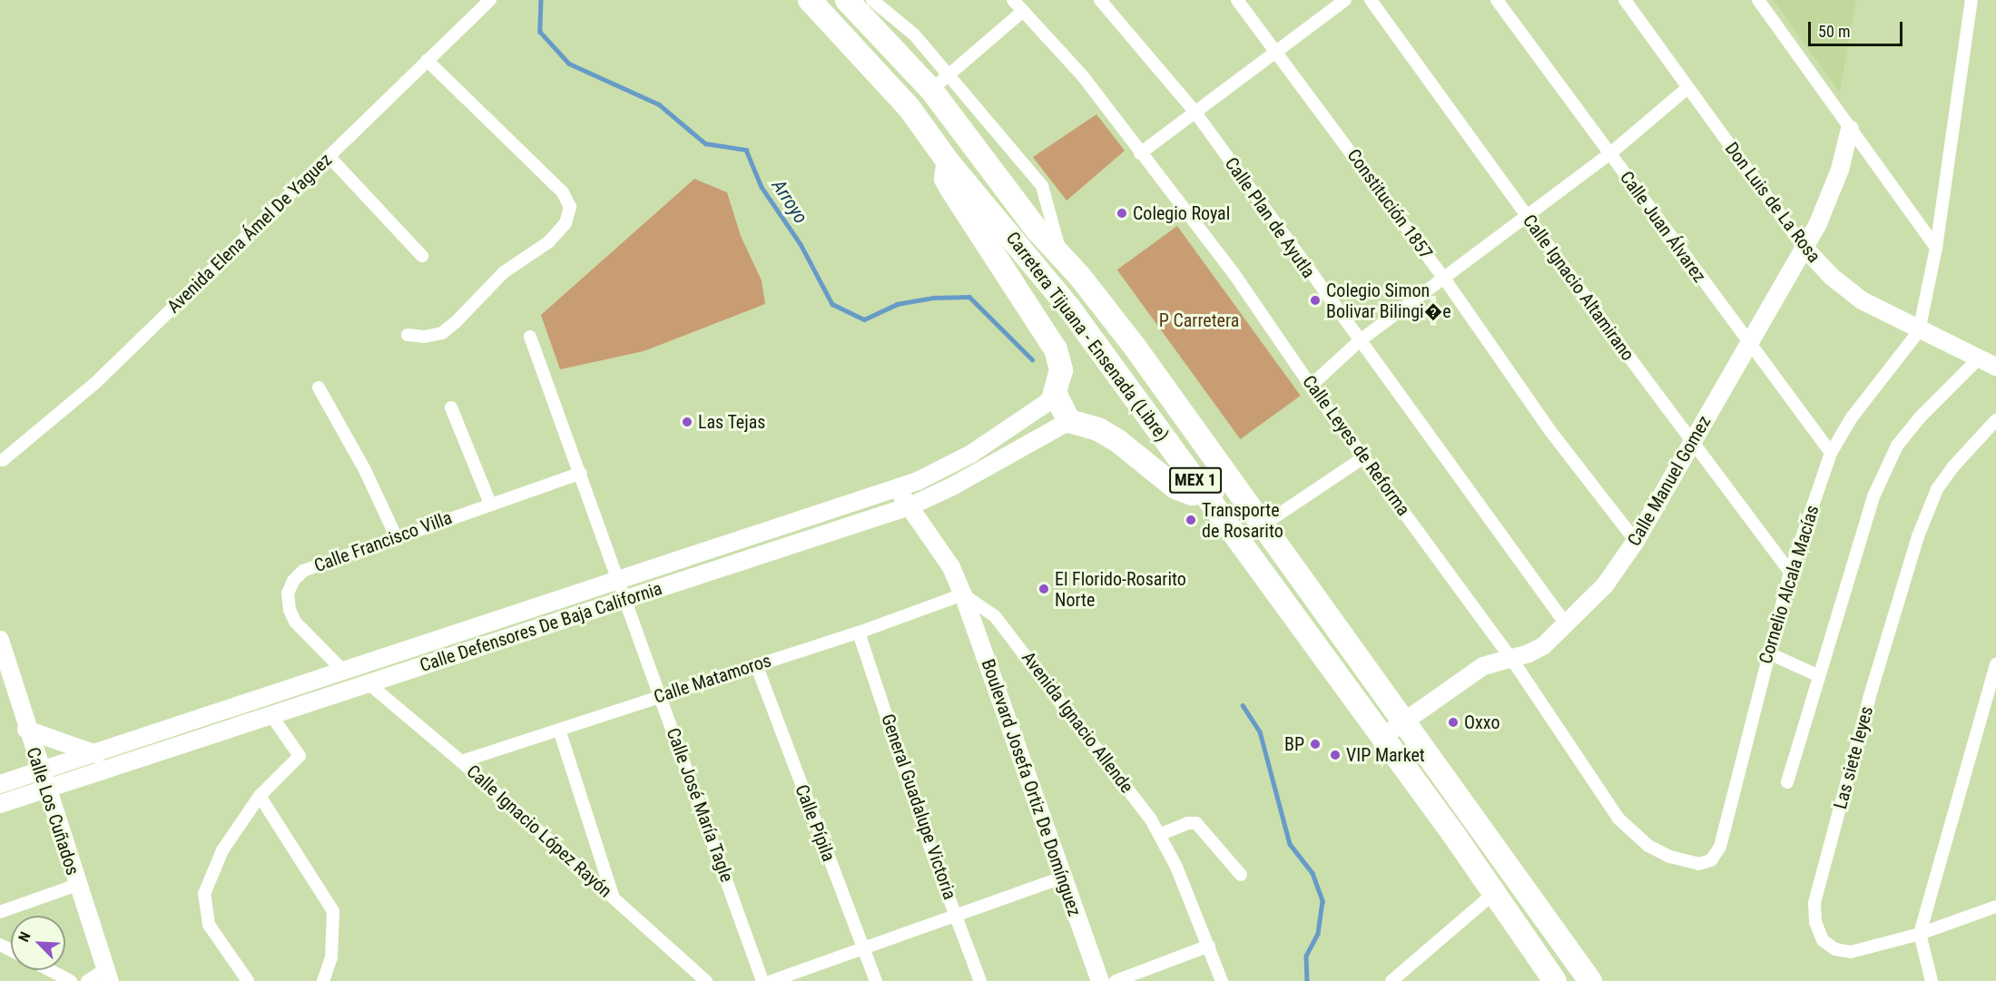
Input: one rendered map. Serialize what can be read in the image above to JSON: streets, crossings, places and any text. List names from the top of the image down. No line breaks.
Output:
{"streets":{"highway":["Carretera Tijuana - Ensenada (Libre)","MEX 1"],"main road":["Don Luis de La Rosa","Calle Manuel Gomez","Calle Defensores De Baja California","Boulevard Josefa Ortiz De Domínguez","Calle Los Cuñados"],"street":["Constitución 1857","Calle Plan de Ayutla","Calle Juan Álvarez","Avenida Elena Ámel De Yaguez","Calle Ignacio Altamirano","Calle Leyes de Reforma","Calle Francisco Villa","Cornelio Alcala Macías","Calle Matamoros","Avenida Ignacio Allende","Las siete leyes","Calle José María Tagle","General Guadalupe Victoria","Calle Pípila","Calle Ignacio López Rayón"]},"crossings":[["Don Luis de La Rosa","Calle Manuel Gomez"],["Don Luis de La Rosa","Cornelio Alcala Macías"],["Constitución 1857","Calle Manuel Gomez"],["Calle Plan de Ayutla","Calle Manuel Gomez"],["Calle Juan Álvarez","Calle Manuel Gomez"],["Calle Juan Álvarez","Cornelio Alcala Macías"],["Calle Ignacio Altamirano","Calle Manuel Gomez"],["Calle Ignacio Altamirano","Cornelio Alcala Macías"],["Carretera Tijuana - Ensenada (Libre)","Calle Manuel Gomez"],["Calle Leyes de Reforma","Calle Manuel Gomez"],["Calle Leyes de Reforma","Cornelio Alcala Macías"],["Calle Francisco Villa","Calle Defensores De Baja California"],["Calle Defensores De Baja California","Calle José María Tagle"],["Calle Defensores De Baja California","Calle Los Cuñados"],["Calle Defensores De Baja California","Calle Ignacio López Rayón"],["Calle Matamoros","Avenida Ignacio Allende"],["Calle Matamoros","Boulevard Josefa Ortiz De Domínguez"],["Calle Matamoros","Calle José María Tagle"],["Calle Matamoros","General Guadalupe Victoria"],["Calle Matamoros","Calle Pípila"],["Calle Matamoros","Calle Ignacio López Rayón"],["Avenida Ignacio Allende","Boulevard Josefa Ortiz De Domínguez"]],"water":["Arroyo"],"parks":["P Carretera"],"places":["Colegio Royal","Colegio Simon Bolivar Bilingi�e","Las Tejas","Transporte de Rosarito","El Florido-Rosarito Norte","Oxxo","BP","VIP Market"],"scale_bar":"50 m","north":"top left"}
